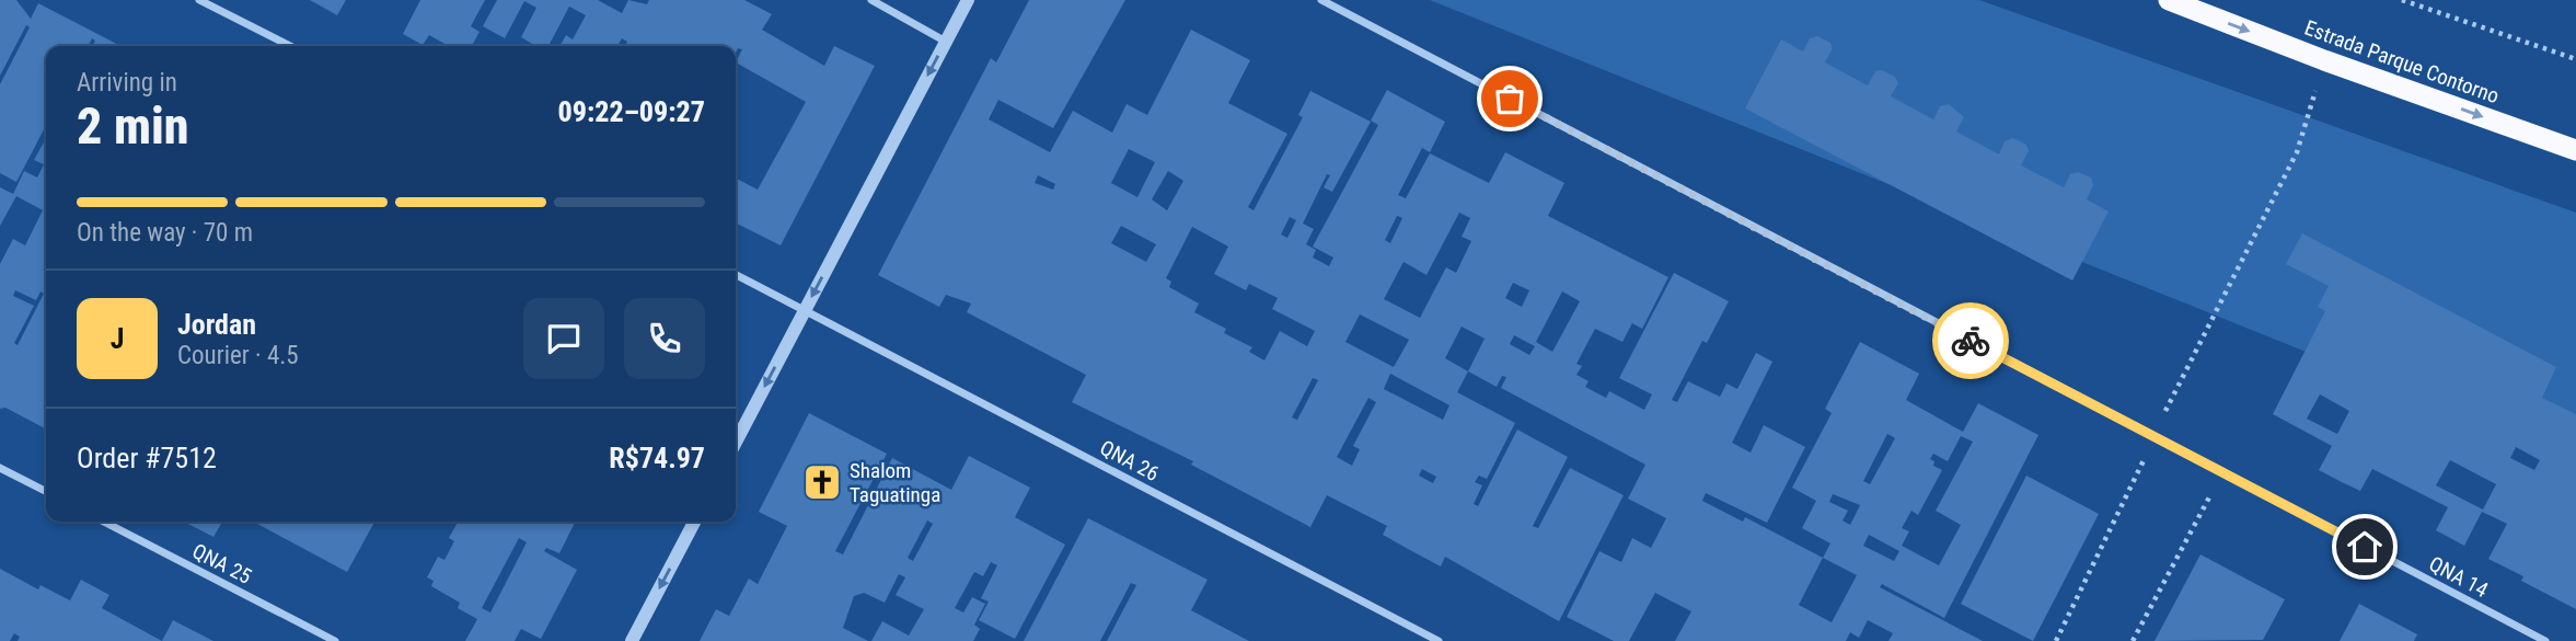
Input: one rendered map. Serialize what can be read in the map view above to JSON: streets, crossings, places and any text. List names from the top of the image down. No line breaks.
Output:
{"streets":{"highway":["Estrada Parque Contorno"],"street":["QNA 26","QNA 25","QNA 14"]},"one_way":["Estrada Parque Contorno"],"places":{"church":["Shalom Taguatinga"]},"page":{"heading":["2 min","Arriving in","09:22–09:27"],"panel":["Jordan","Courier · 4.5","Order #7512","R$74.97"],"bar":"On the way · 70 m","round":"J"}}
